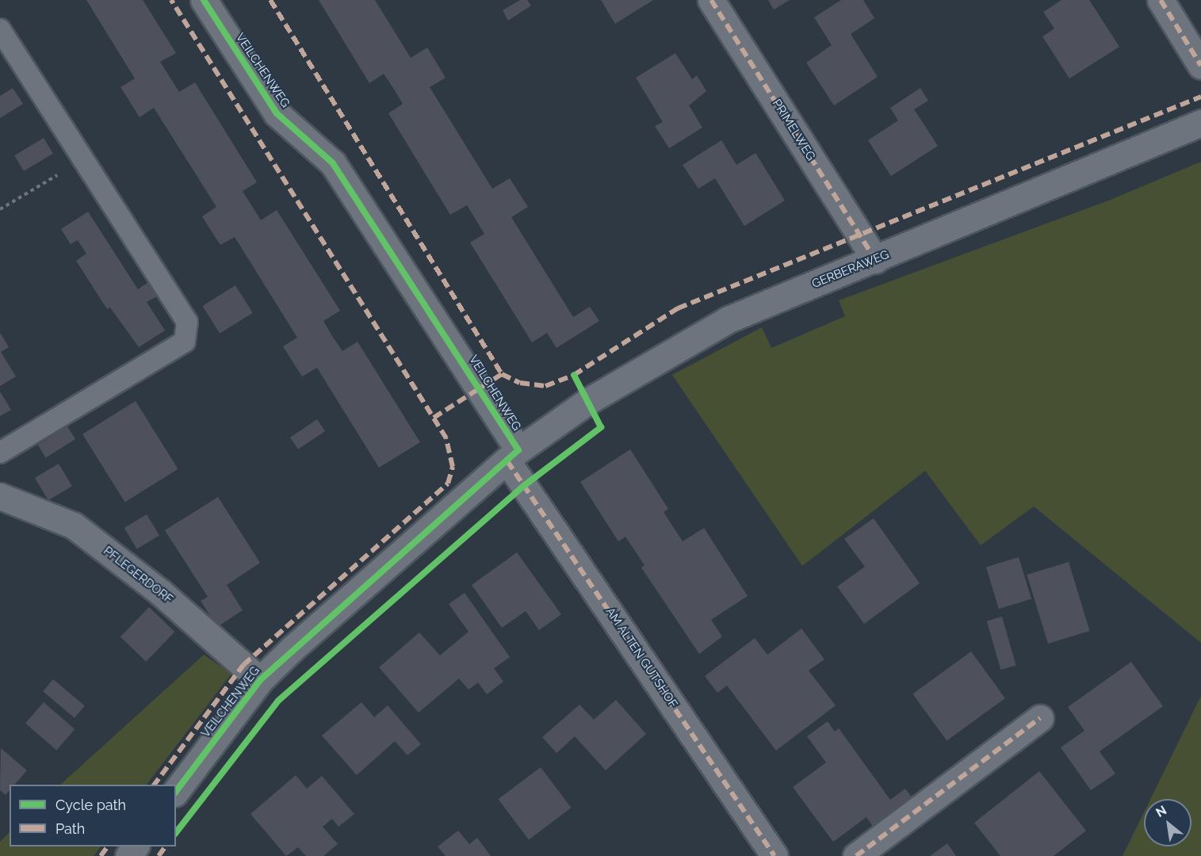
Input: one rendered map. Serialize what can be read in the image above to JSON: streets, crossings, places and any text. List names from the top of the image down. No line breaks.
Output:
{"streets":{"street":["VEILCHENWEG","PRIMELWEG","GERBERAWEG","PFLEGERDORF","AM ALTEN GUTSHOF"]},"crossings":[["VEILCHENWEG","GERBERAWEG"],["VEILCHENWEG","PFLEGERDORF"],["VEILCHENWEG","AM ALTEN GUTSHOF"],["PRIMELWEG","GERBERAWEG"],["GERBERAWEG","AM ALTEN GUTSHOF"]],"legend":["Cycle path","Path"],"north":"top left"}
